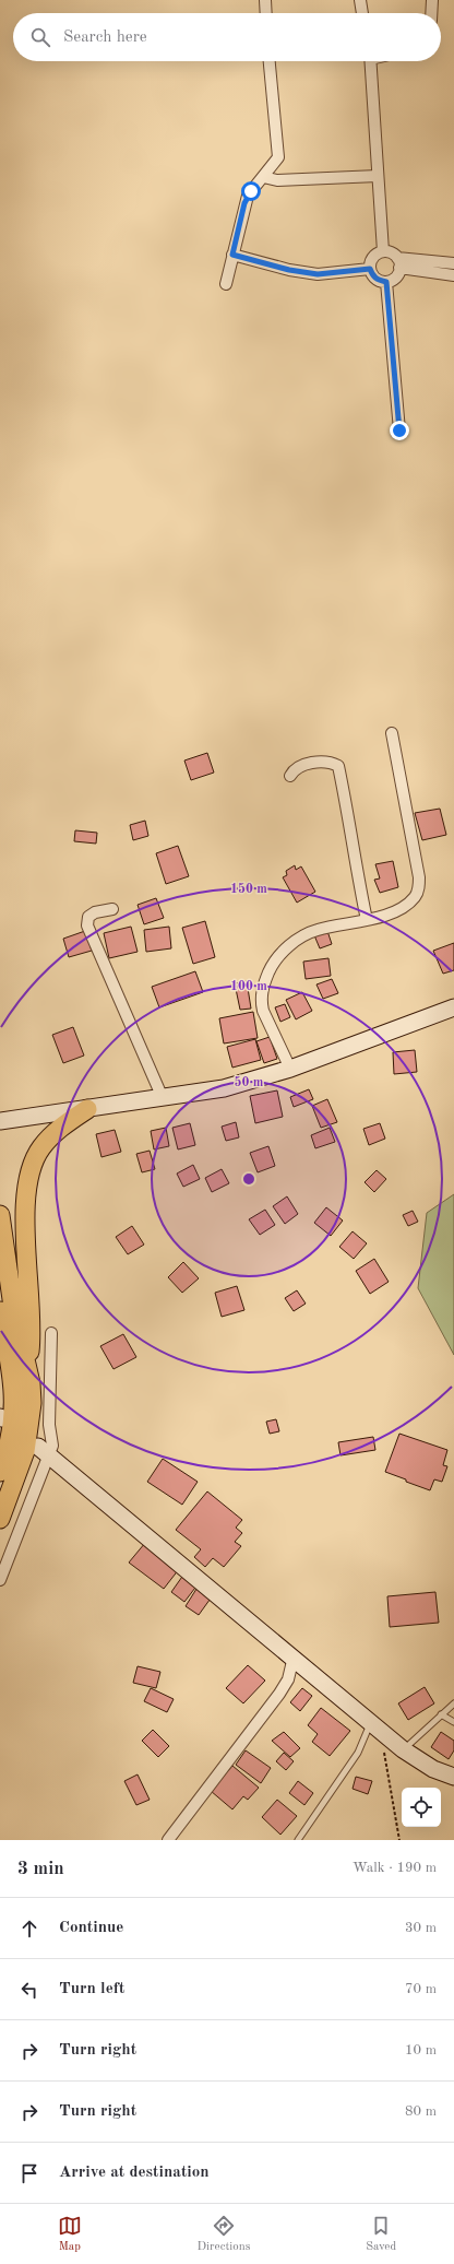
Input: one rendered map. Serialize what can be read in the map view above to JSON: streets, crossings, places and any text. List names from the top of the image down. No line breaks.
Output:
{"page":{"search":"Search here","heading":["3 min","Walk · 190 m"],"list":[["Continue","30 m"],["Turn left","70 m"],["Turn right","10 m"],["Turn right","80 m"],"Arrive at destination"],"nav":["Map","Directions","Saved"]},"rings":["150 m","100 m","50 m"]}
